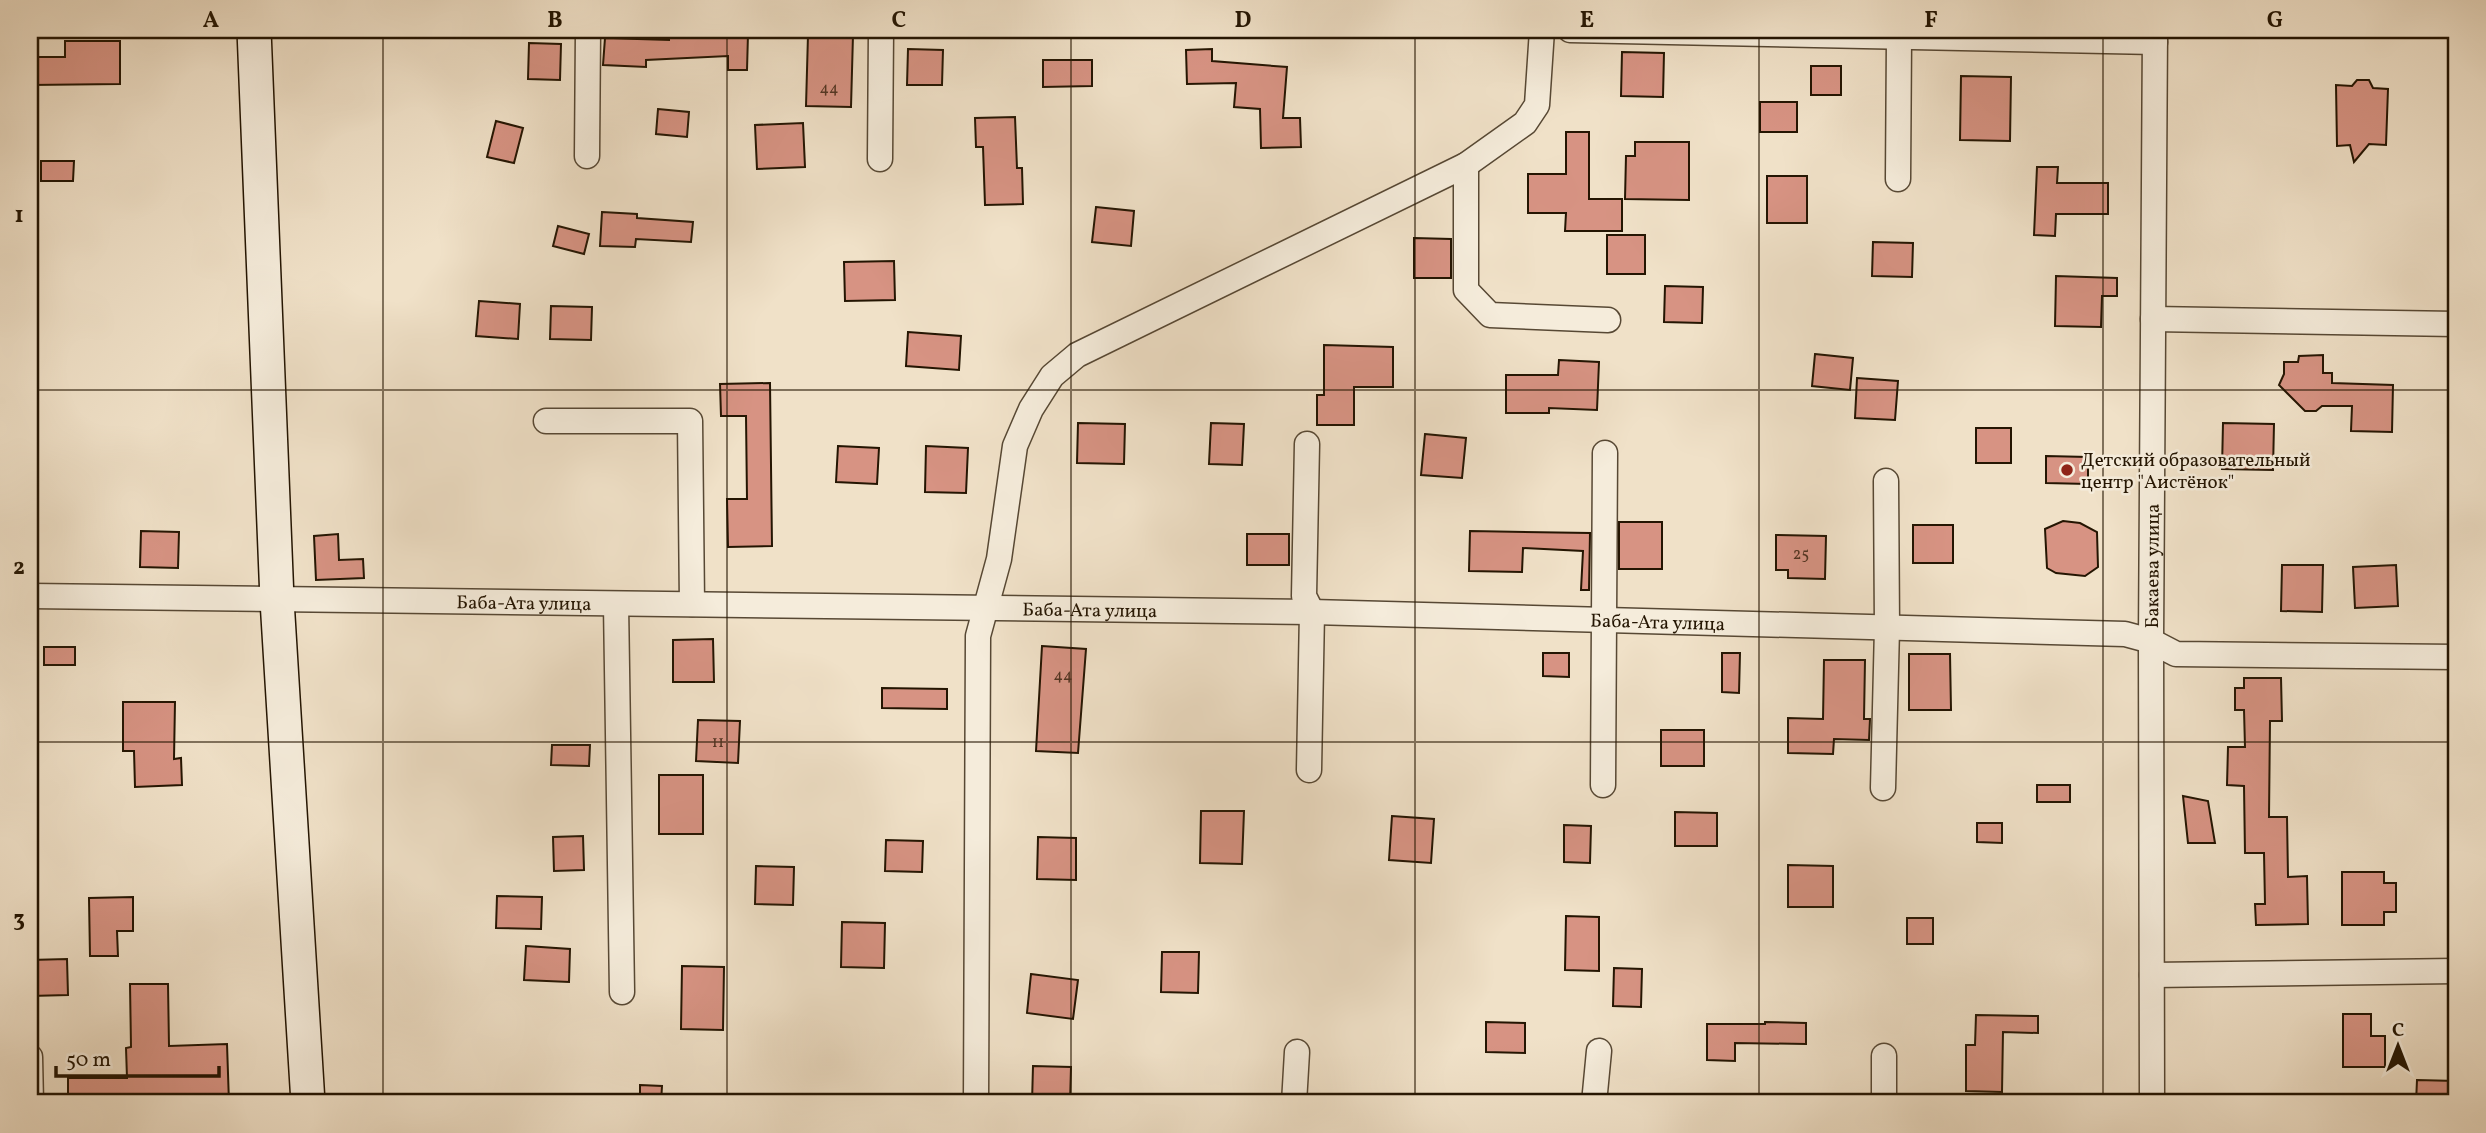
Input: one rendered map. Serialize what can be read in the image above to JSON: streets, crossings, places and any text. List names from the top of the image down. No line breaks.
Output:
{"streets":{"street":["Бакаева улица","Баба-Ата улица"]},"crossings":[["Бакаева улица","Баба-Ата улица"]],"places":["Детский образовательный центр \"Аистёнок\""],"house_numbers":["44","25","44","11"],"scale_bar":"50 m","north":"top","grid":{"columns":["A","B","C","D","E","F","G"],"rows":["1","2","3"]}}
